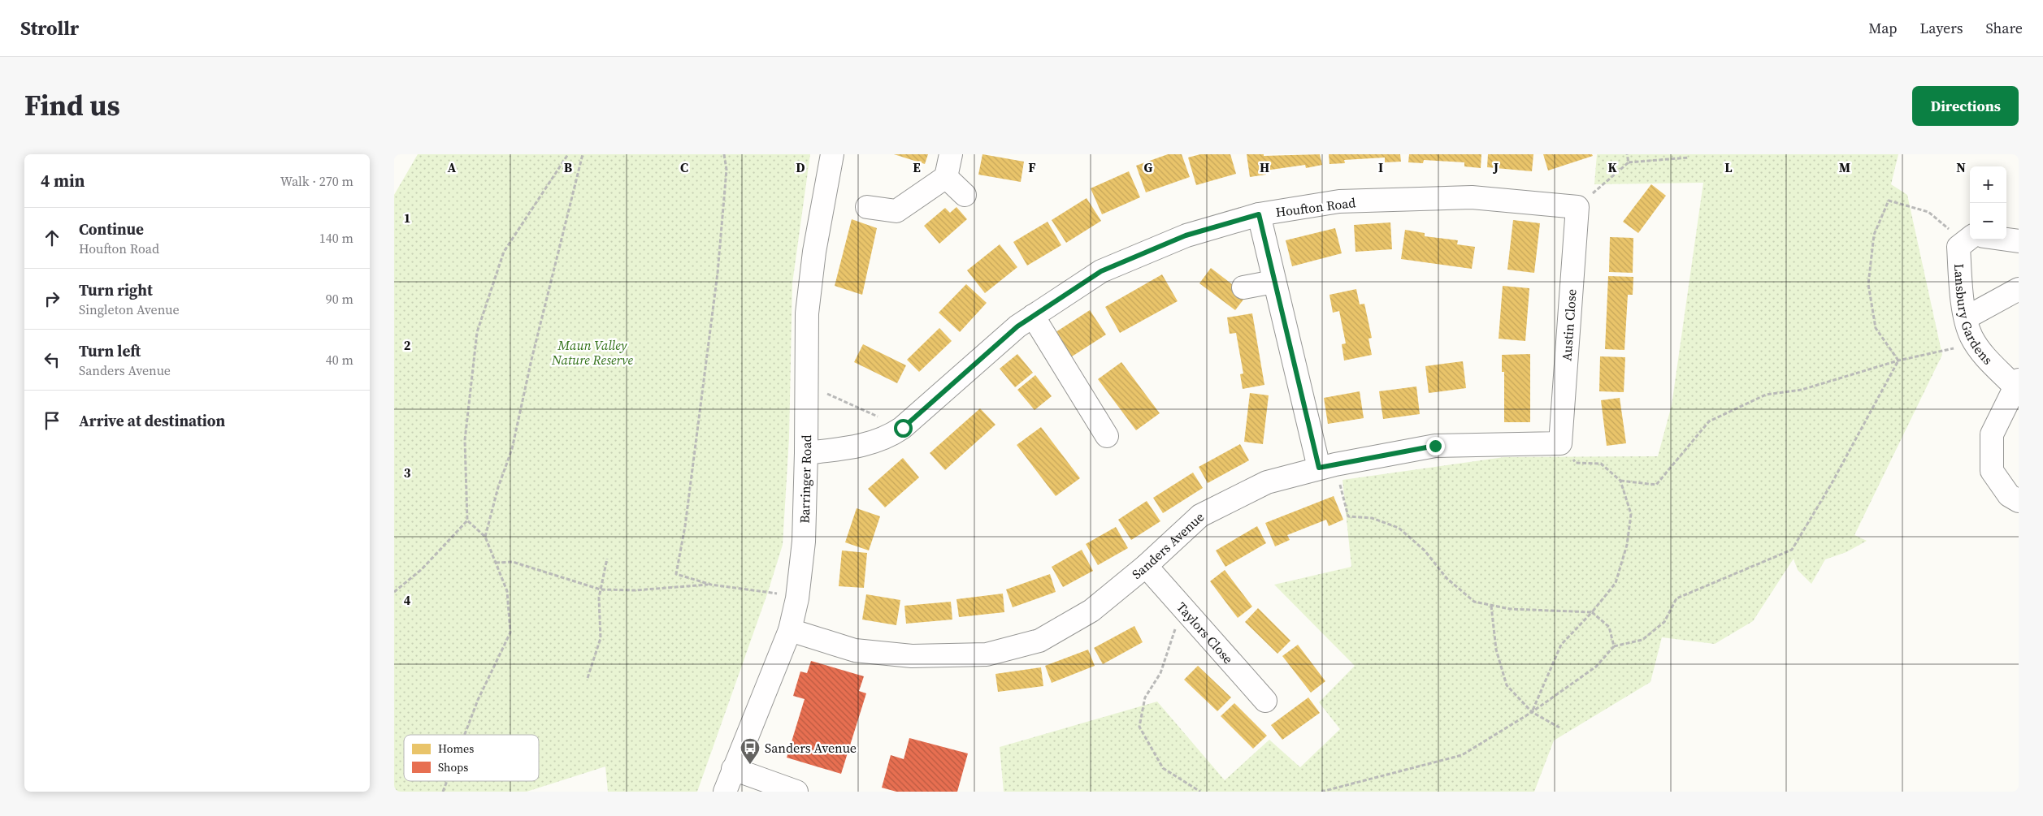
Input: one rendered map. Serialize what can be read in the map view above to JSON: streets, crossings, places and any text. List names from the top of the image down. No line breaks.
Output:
{"streets":{"street":["Houfton Road","Lansbury Gardens","Austin Close","Barringer Road","Sanders Avenue","Taylors Close"]},"crossings":[["Houfton Road","Austin Close"],["Houfton Road","Barringer Road"],["Austin Close","Sanders Avenue"],["Barringer Road","Sanders Avenue"],["Sanders Avenue","Taylors Close"]],"parks":["Maun Valley Nature Reserve"],"places":{"bus stop":["Sanders Avenue"]},"legend":["Homes","Shops"],"page":{"header":"Strollr","nav":["Map","Layers","Share"],"title":"Find us","buttons":"Directions","heading":["4 min","Walk · 270 m"],"map_buttons":["+","−"],"list":[["Continue","Houfton Road","140 m"],["Turn right","Singleton Avenue","90 m"],["Turn left","Sanders Avenue","40 m"],"Arrive at destination"]},"grid":{"columns":["A","B","C","D","E","F","G","H","I","J","K","L","M","N"],"rows":["1","2","3","4"]}}
